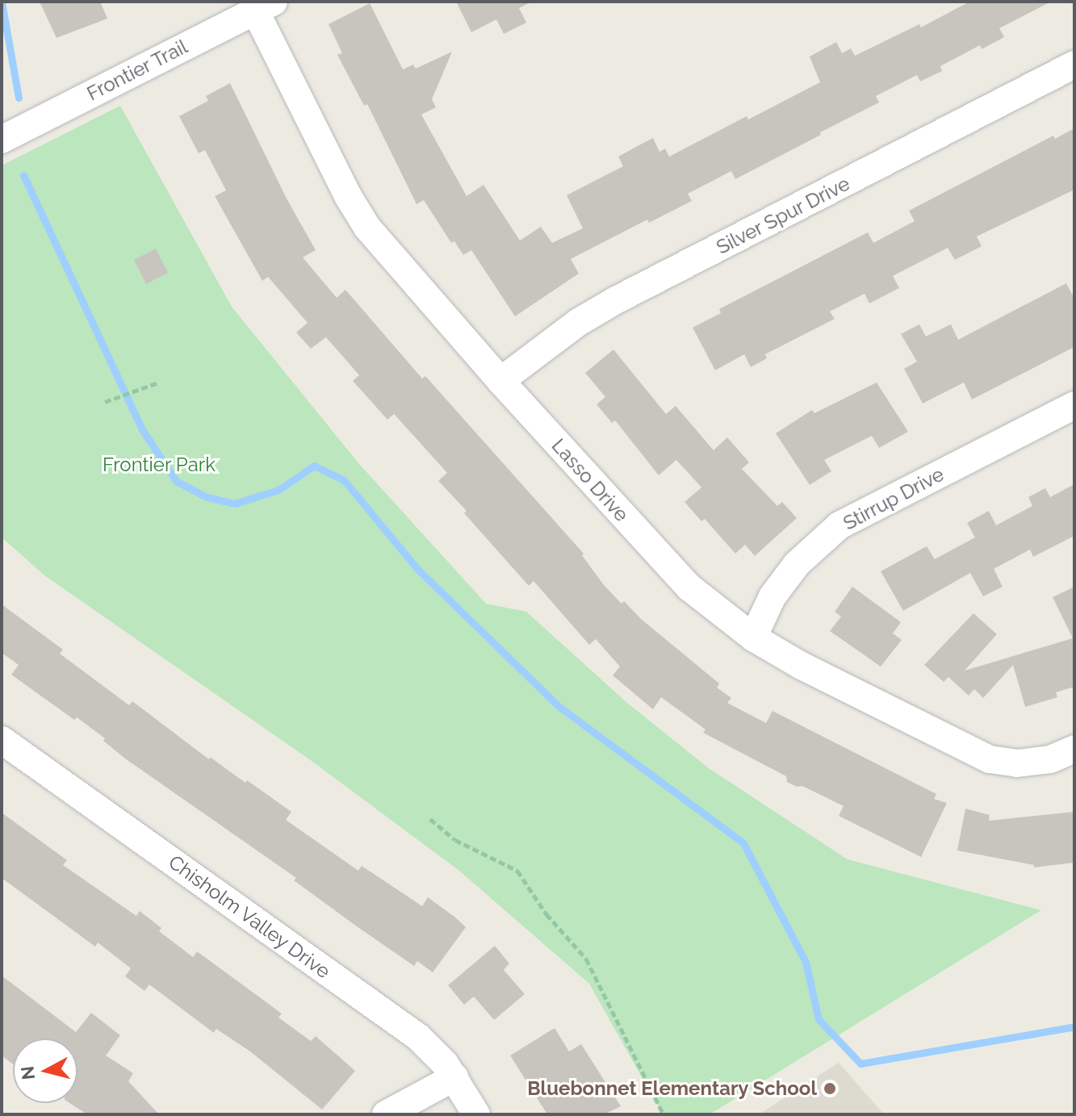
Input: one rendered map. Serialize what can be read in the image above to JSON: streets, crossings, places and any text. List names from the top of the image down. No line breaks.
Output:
{"streets":{"street":["Frontier Trail","Silver Spur Drive","Lasso Drive","Stirrup Drive","Chisholm Valley Drive"]},"crossings":[["Frontier Trail","Lasso Drive"],["Silver Spur Drive","Lasso Drive"],["Lasso Drive","Stirrup Drive"]],"parks":["Frontier Park"],"places":["Bluebonnet Elementary School"],"north":"left"}
